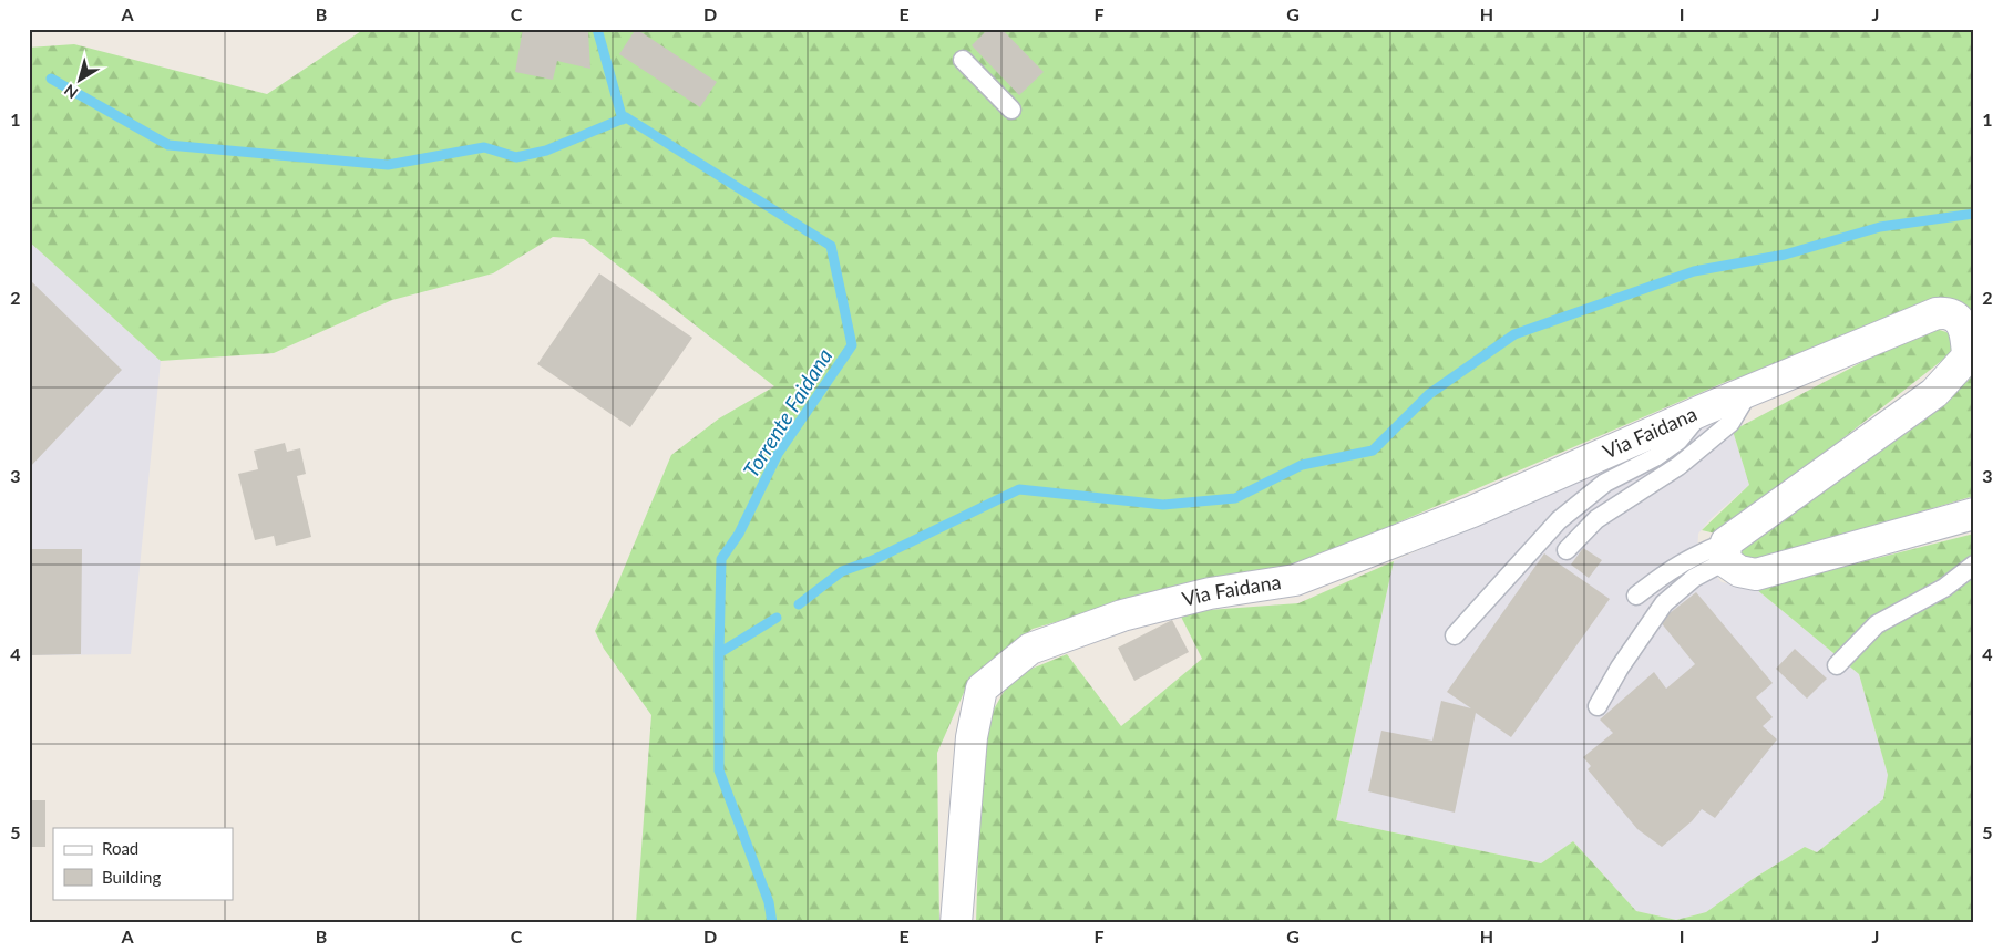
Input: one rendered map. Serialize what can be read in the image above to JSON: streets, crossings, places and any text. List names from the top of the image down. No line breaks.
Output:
{"streets":{"street":["Via Faidana"]},"water":["Torrente Faidana"],"legend":["Road","Building"],"north":"bottom left","grid":{"columns":["A","B","C","D","E","F","G","H","I","J"],"rows":["1","2","3","4","5"]}}
